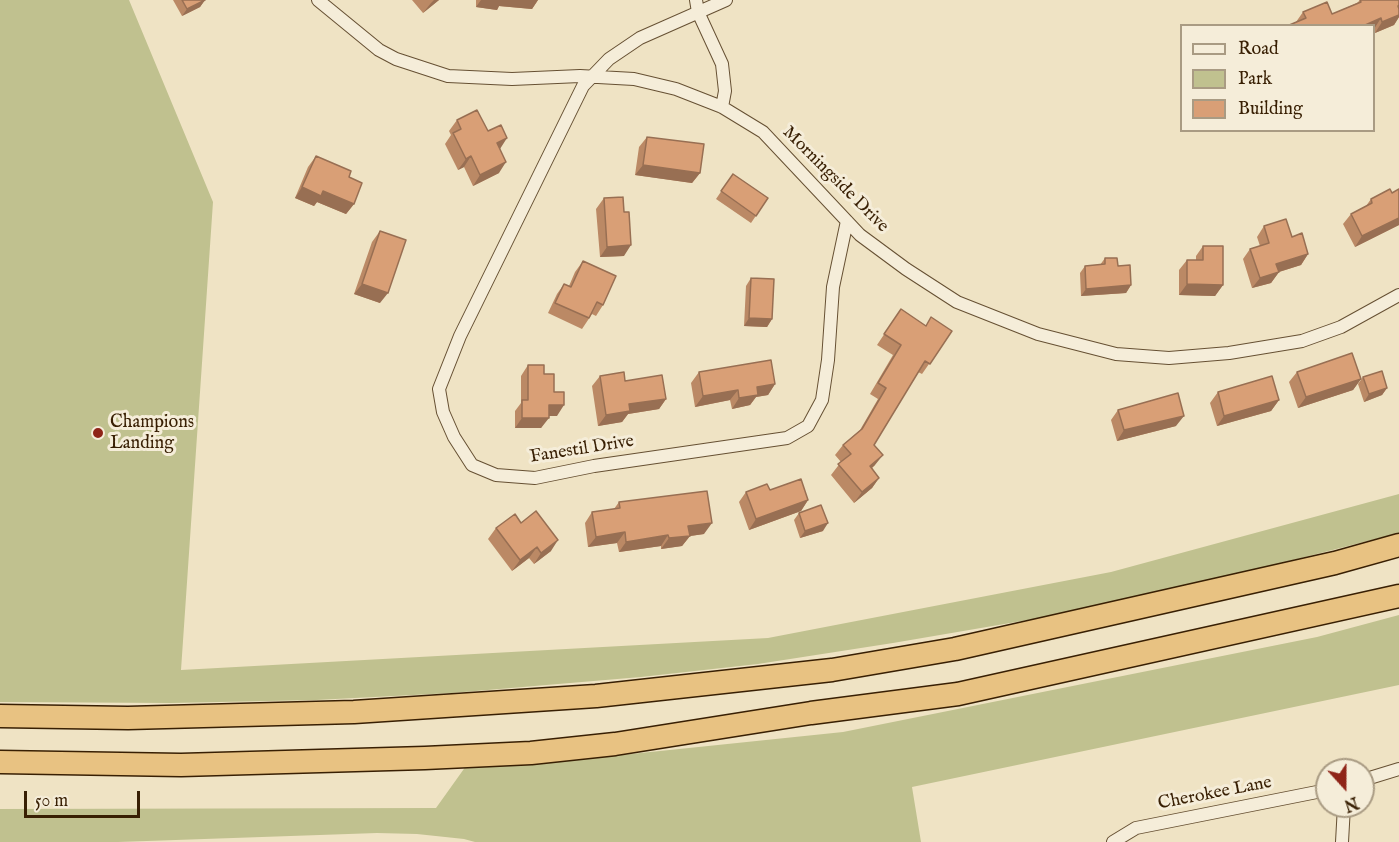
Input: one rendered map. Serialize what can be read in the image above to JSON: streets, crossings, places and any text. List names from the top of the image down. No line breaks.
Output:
{"streets":{"street":["Morningside Drive","Fanestil Drive","Cherokee Lane"]},"crossings":[["Morningside Drive","Fanestil Drive"]],"places":["Champions Landing"],"legend":["Road","Park","Building"],"scale_bar":"50 m","north":"bottom"}
